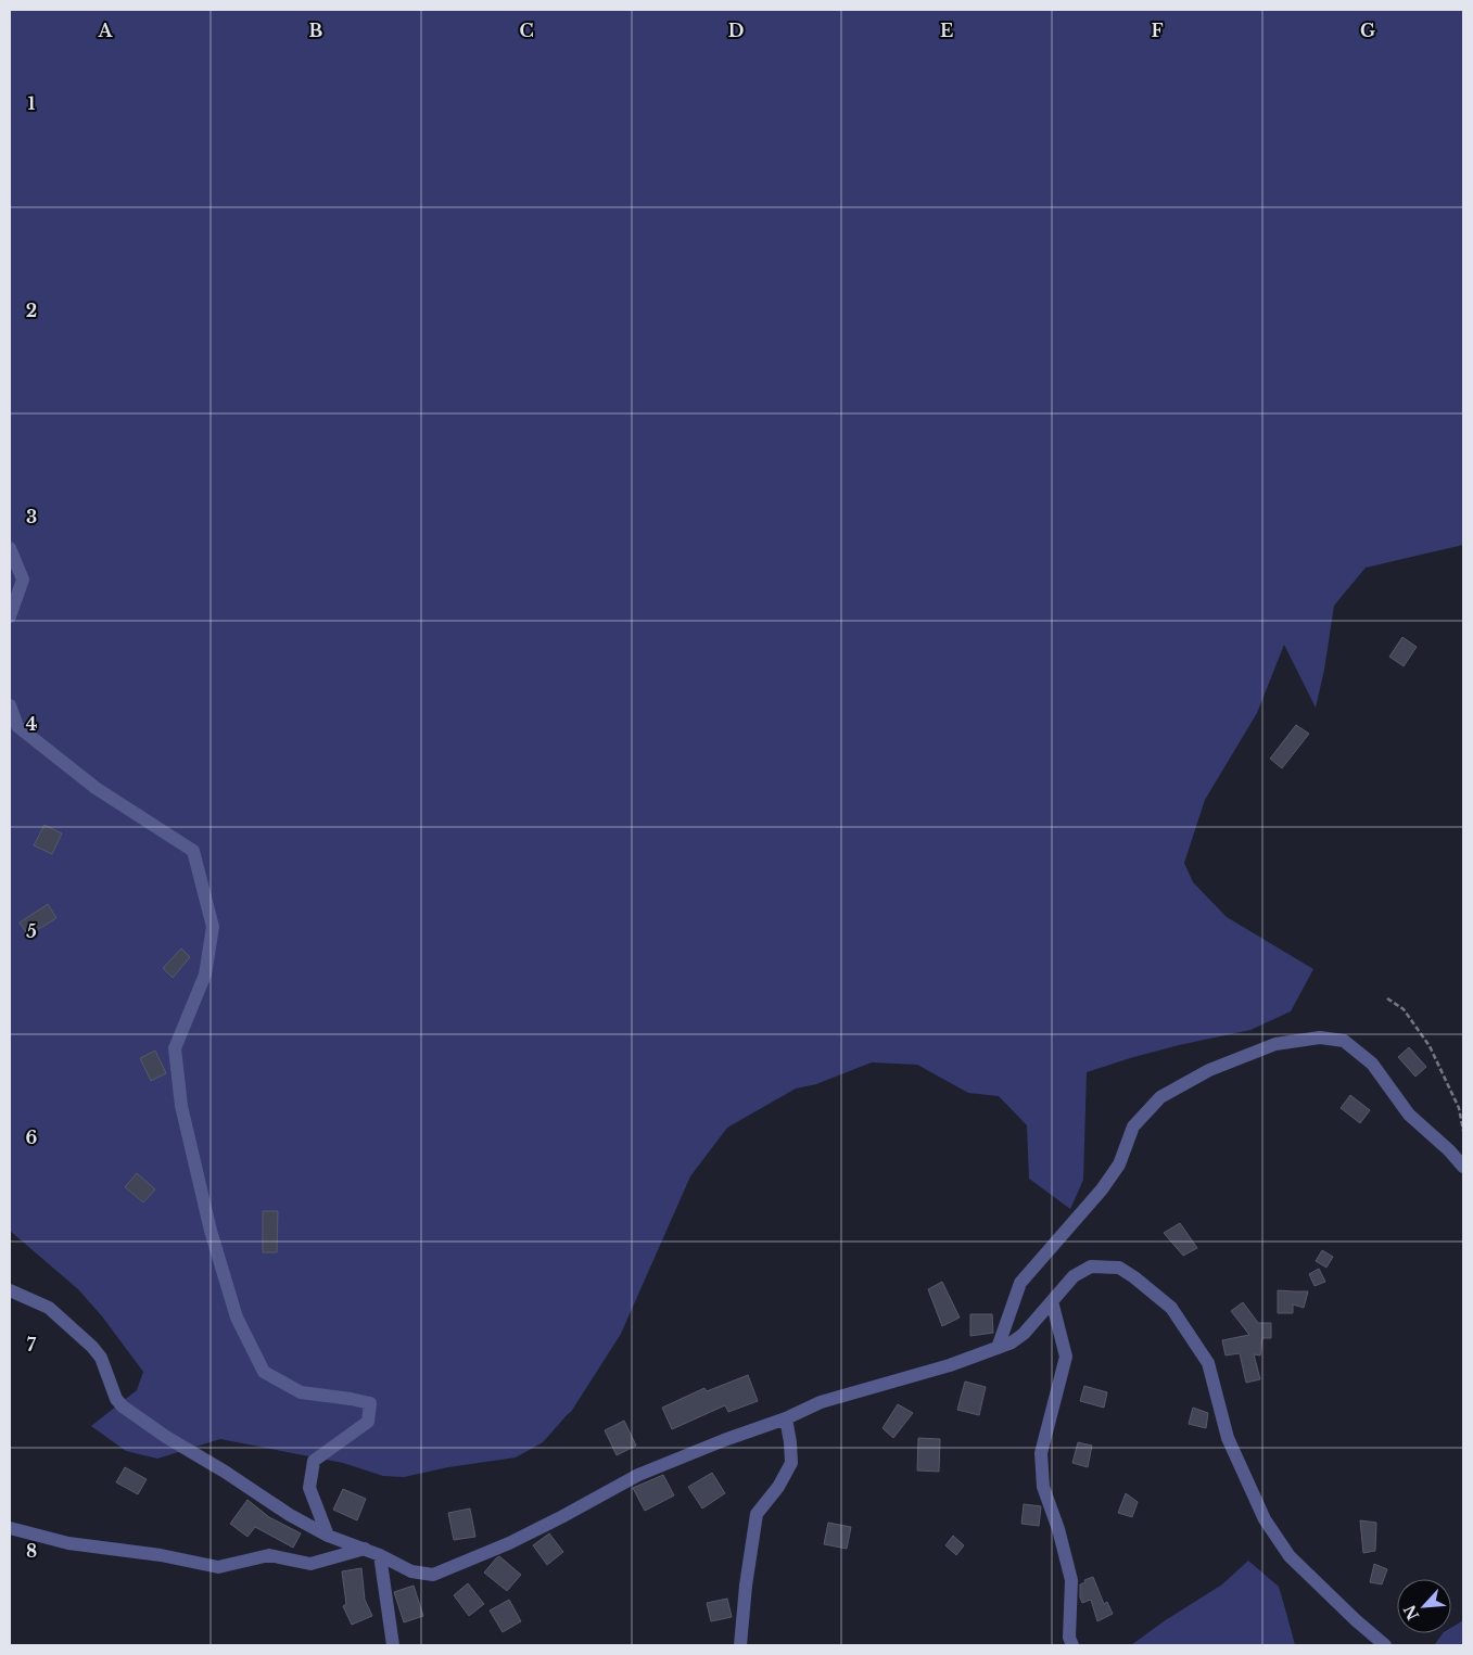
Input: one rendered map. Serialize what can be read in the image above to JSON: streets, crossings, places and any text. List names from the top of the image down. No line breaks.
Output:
{"north":"bottom left","grid":{"columns":["A","B","C","D","E","F","G"],"rows":["1","2","3","4","5","6","7","8"]}}
